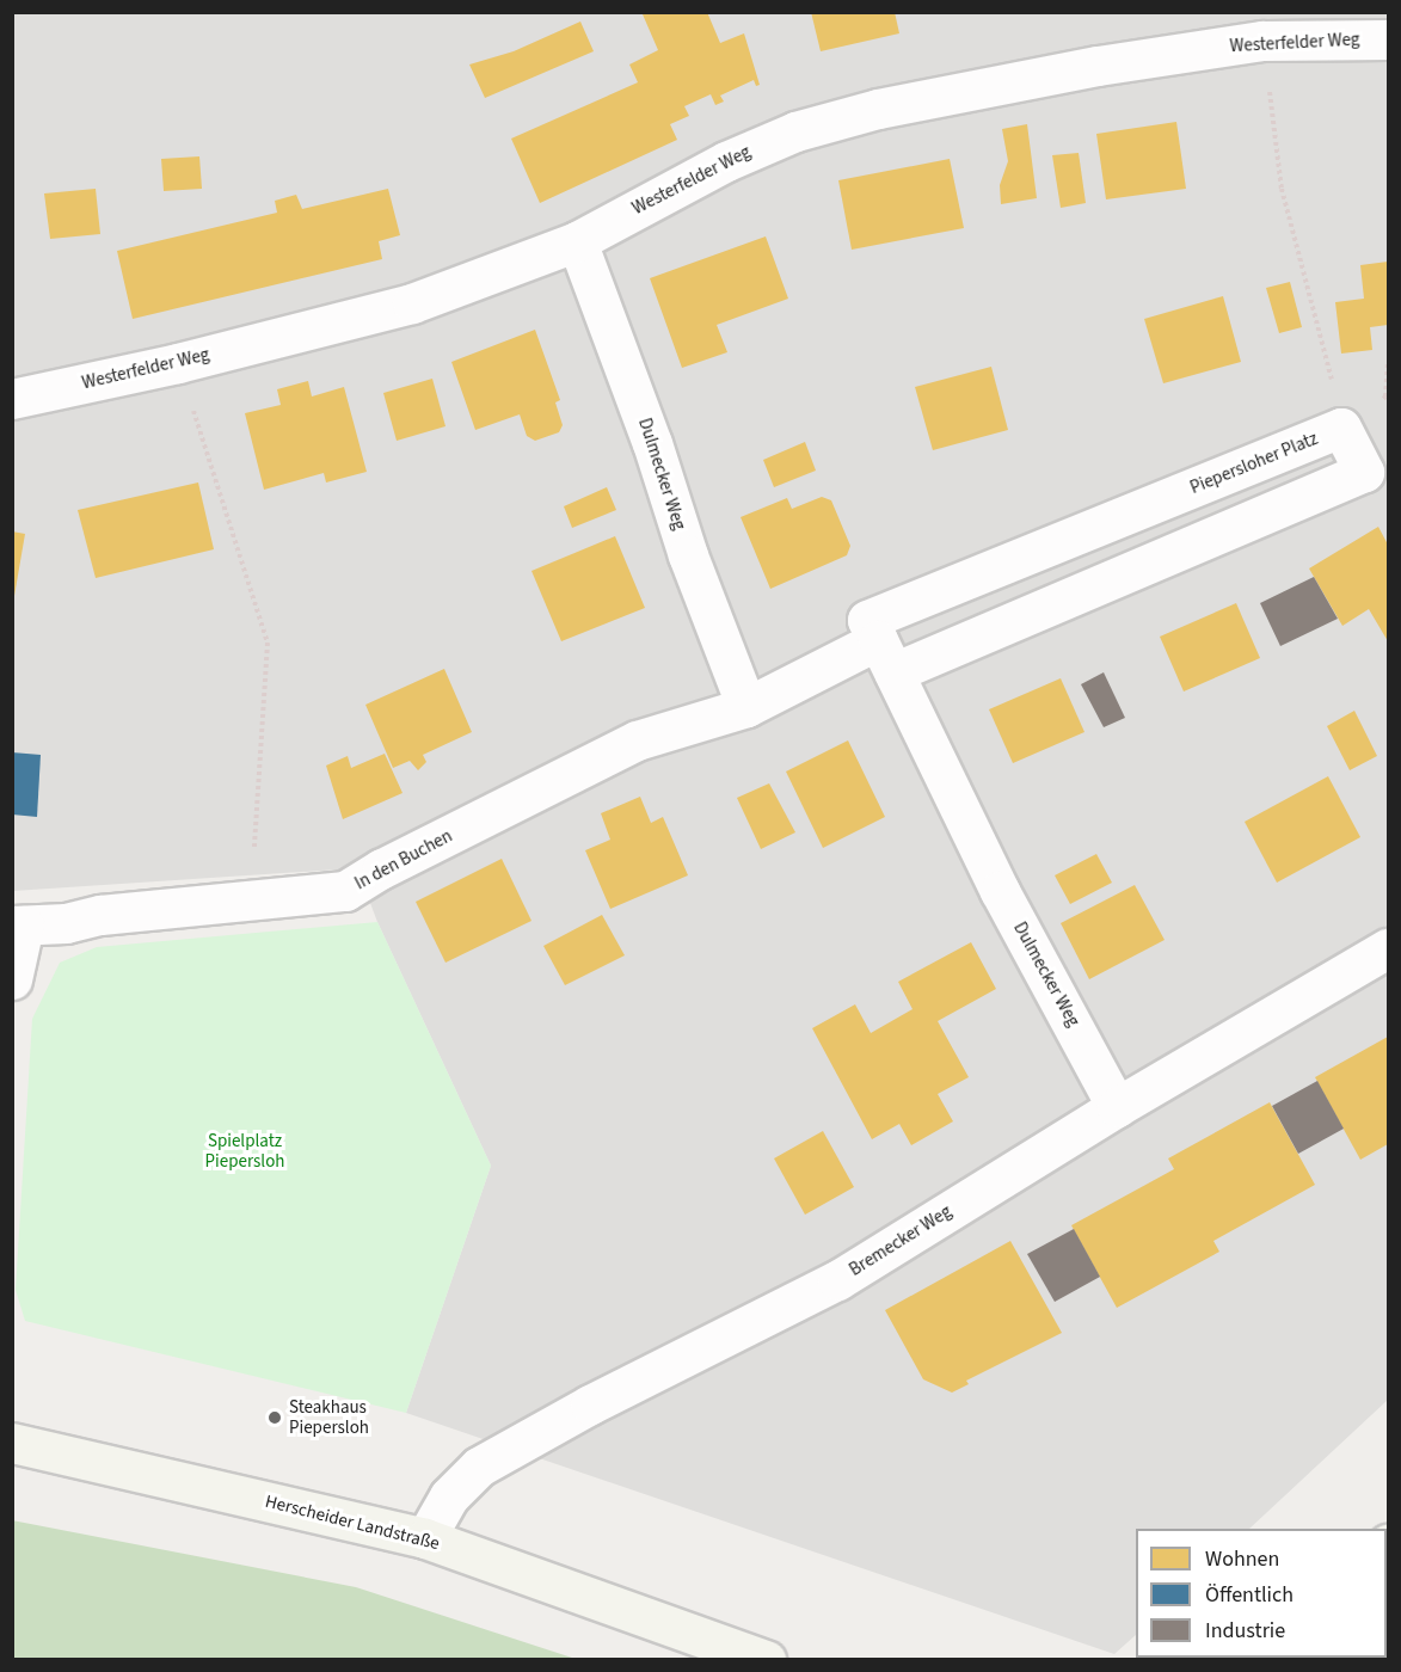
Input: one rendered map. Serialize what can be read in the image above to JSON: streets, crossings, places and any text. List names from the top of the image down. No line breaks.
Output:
{"streets":{"main road":["Herscheider Landstraße"],"street":["Westerfelder Weg","Piepersloher Platz","Dulmecker Weg","In den Buchen","Bremecker Weg"]},"crossings":[["Westerfelder Weg","Dulmecker Weg"],["Piepersloher Platz","Dulmecker Weg"],["Piepersloher Platz","In den Buchen"],["Dulmecker Weg","Bremecker Weg"],["Bremecker Weg","Herscheider Landstraße"]],"parks":["Spielplatz Piepersloh"],"places":["Steakhaus Piepersloh"],"legend":["Wohnen","Öffentlich","Industrie"]}
